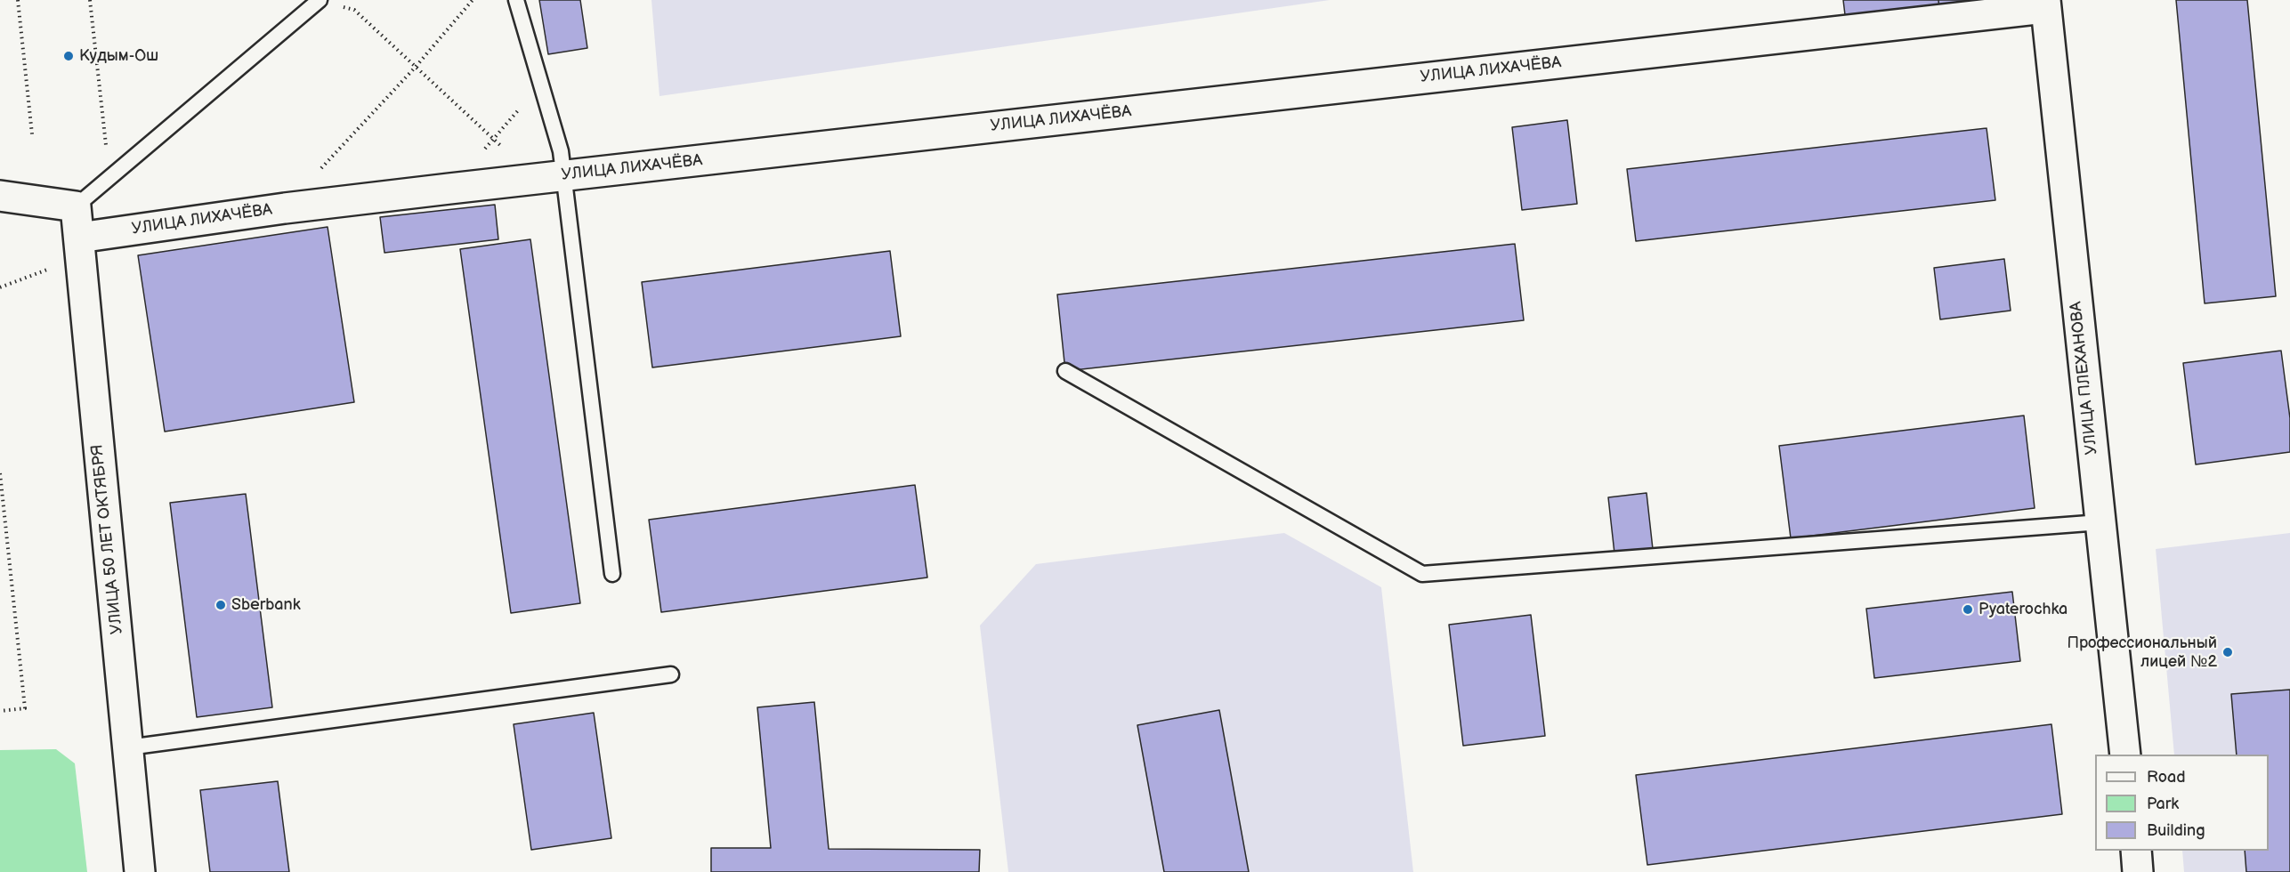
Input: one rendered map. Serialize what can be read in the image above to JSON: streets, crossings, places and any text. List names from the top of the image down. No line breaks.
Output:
{"streets":{"street":["УЛИЦА ЛИХАЧЁВА","УЛИЦА ПЛЕХАНОВА","УЛИЦА 50 ЛЕТ ОКТЯБРЯ"]},"crossings":[["УЛИЦА ЛИХАЧЁВА","УЛИЦА ПЛЕХАНОВА"],["УЛИЦА ЛИХАЧЁВА","УЛИЦА 50 ЛЕТ ОКТЯБРЯ"]],"places":["Кудым-Ош","Sberbank","Pyaterochka","Профессиональный лицей №2"],"legend":["Road","Park","Building"]}
